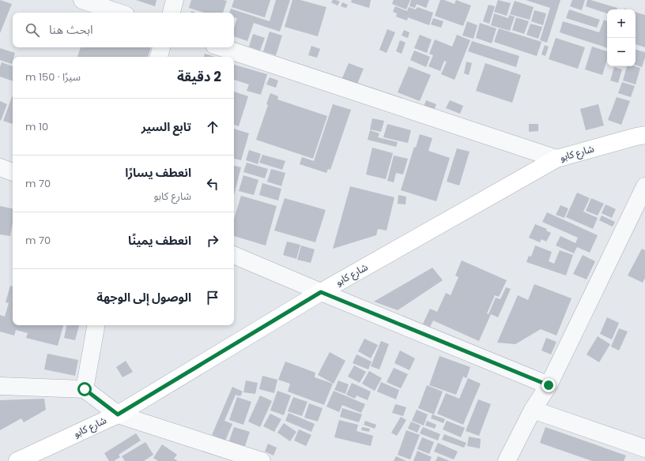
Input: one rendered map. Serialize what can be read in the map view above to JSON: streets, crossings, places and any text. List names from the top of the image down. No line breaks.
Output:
{"streets":{"street":["شارع كابو"]},"page":{"map_buttons":["+","−"],"search":"ابحث هنا","heading":["2 دقيقة","سيرًا · 150 m"],"list":[["تابع السير","10 m"],["انعطف يسارًا","شارع كابو","70 m"],["انعطف يمينًا","70 m"],"الوصول إلى الوجهة"]}}
